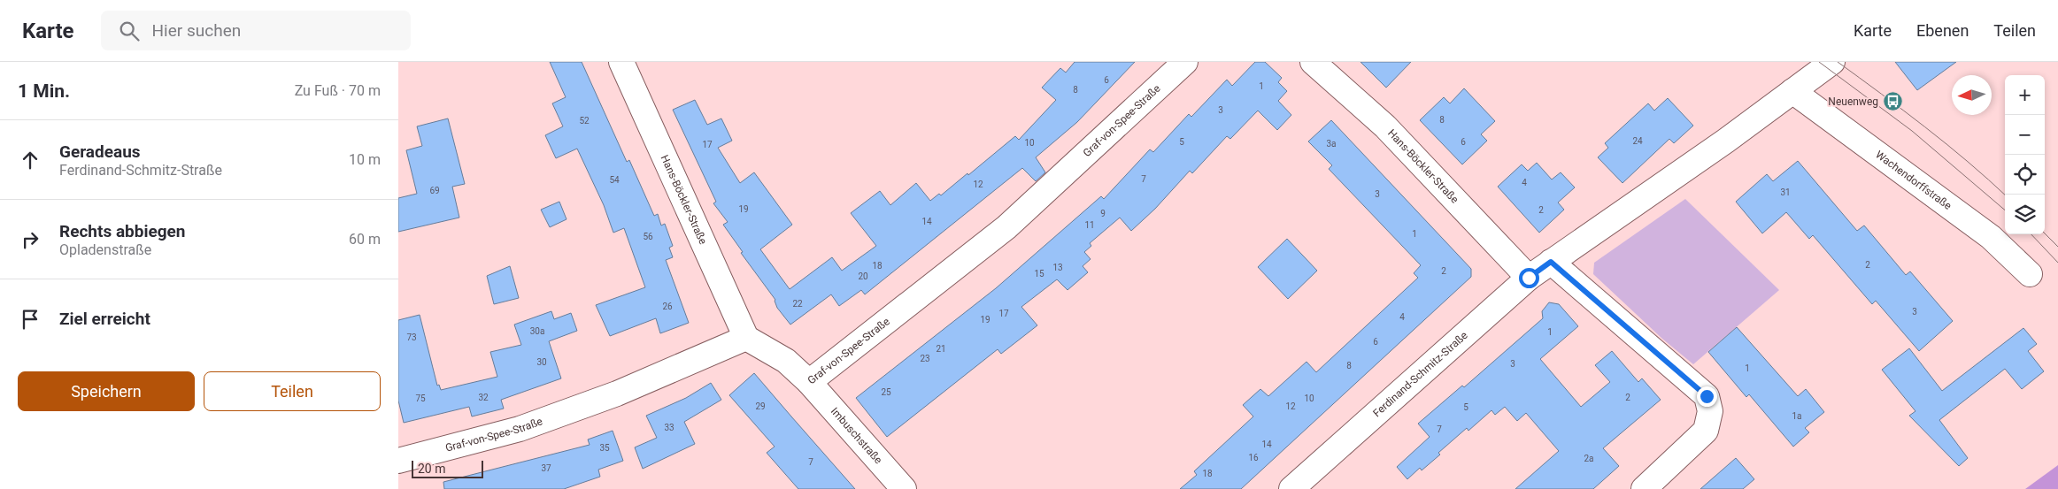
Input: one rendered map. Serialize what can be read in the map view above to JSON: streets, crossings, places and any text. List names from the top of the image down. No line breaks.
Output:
{"streets":{"street":["Graf-von-Spee-Straße","Hans-Böckler-Straße","Wachendorffstraße","Ferdinand-Schmitz-Straße","Imbuschstraße"]},"crossings":[["Graf-von-Spee-Straße","Hans-Böckler-Straße"],["Graf-von-Spee-Straße","Imbuschstraße"],["Hans-Böckler-Straße","Ferdinand-Schmitz-Straße"]],"places":{"bus stop":["Neuenweg"]},"house_numbers":["6","1","8","3","8","52","24","5","6","10","3a","17","7","54","4","12","69","31","3","19","2","9","14","11","1","56","2","18","13","2","15","20","22","26","3","17","4","19","30a","1","73","6","21","23","30","3","8","1","25","32","2","75","10","29","12","5","1a","33","7","14","35","16","2a","7","37","18"],"scale_bar":"20 m","north":"left","page":{"header":"Karte","search":"Hier suchen","nav":["Karte","Ebenen","Teilen"],"heading":["1 Min.","Zu Fuß · 70 m"],"map_buttons":["+","−"],"list":[["Geradeaus","Ferdinand-Schmitz-Straße","10 m"],["Rechts abbiegen","Opladenstraße","60 m"],"Ziel erreicht"],"buttons":["Speichern","Teilen"],"scale":"20 m"}}
